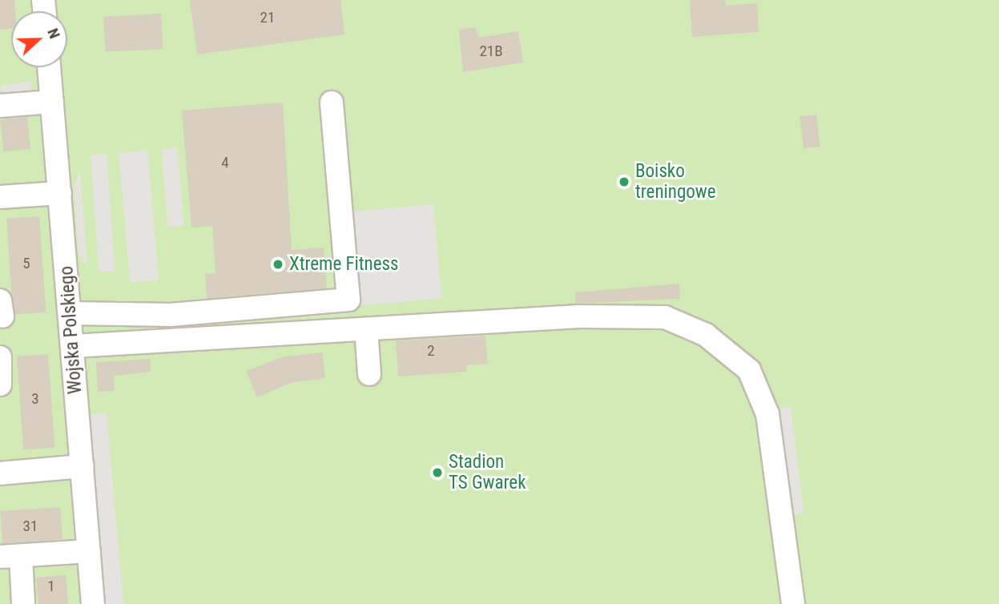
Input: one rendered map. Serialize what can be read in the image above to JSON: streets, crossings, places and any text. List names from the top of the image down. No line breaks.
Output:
{"streets":{"street":["Wojska Polskiego"]},"places":["Boisko treningowe","Xtreme Fitness","Stadion TS Gwarek"],"house_numbers":["21","21B","4","5","2","3","31","1"],"north":"right"}
